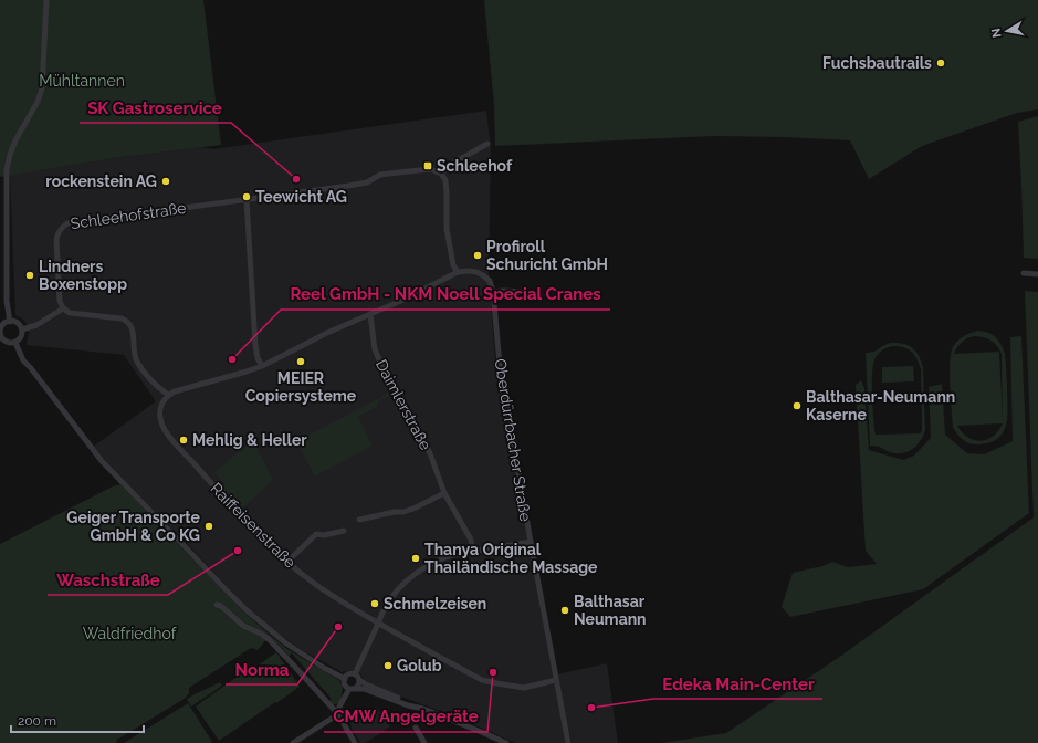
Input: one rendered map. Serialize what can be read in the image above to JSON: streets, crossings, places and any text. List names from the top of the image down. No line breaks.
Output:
{"streets":{"street":["Schleehofstraße","Daimlerstraße","Oberdürrbacher Straße","Raiffeisenstraße"]},"crossings":[["Oberdürrbacher Straße","Raiffeisenstraße"]],"parks":["Mühltannen","Waldfriedhof"],"places":{"other":["Fuchsbautrails","SK Gastroservice","rockenstein AG","Teewicht AG","Profiroll Schuricht GmbH","Lindners Boxenstopp","Reel GmbH - NKM Noell Special Cranes","MEIER Copiersysteme","Balthasar-Neumann Kaserne","Mehlig & Heller","Geiger Transporte GmbH & Co KG","Waschstraße","Thanya Original Thailändische Massage","Schmelzeisen","Balthasar Neumann","Norma","Golub","CMW Angelgeräte","Edeka Main-Center"],"transit":["Schleehof"]},"scale_bar":"200 m","north":"left"}
